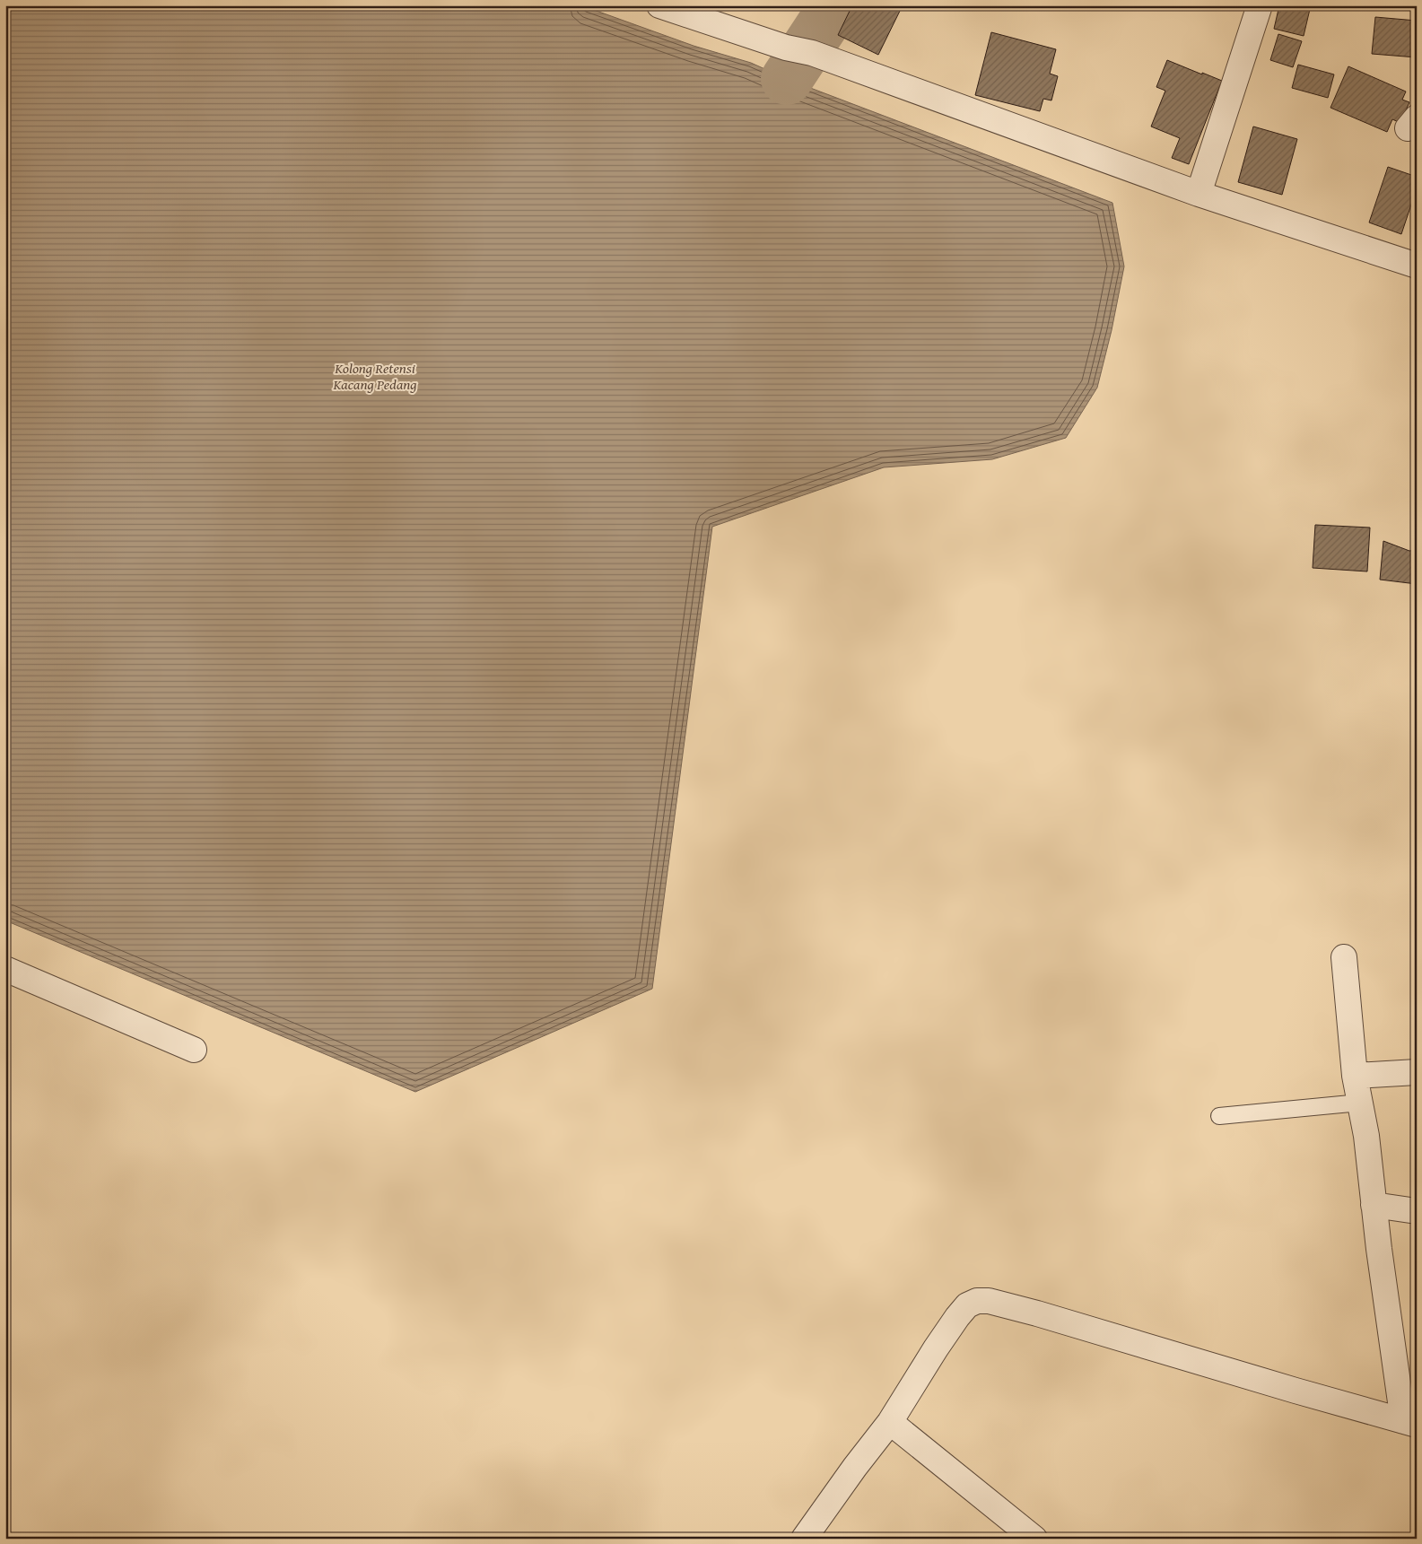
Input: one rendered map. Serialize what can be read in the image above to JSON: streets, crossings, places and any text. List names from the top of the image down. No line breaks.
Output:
{"water":["Kolong Retensi Kacang Pedang"]}
